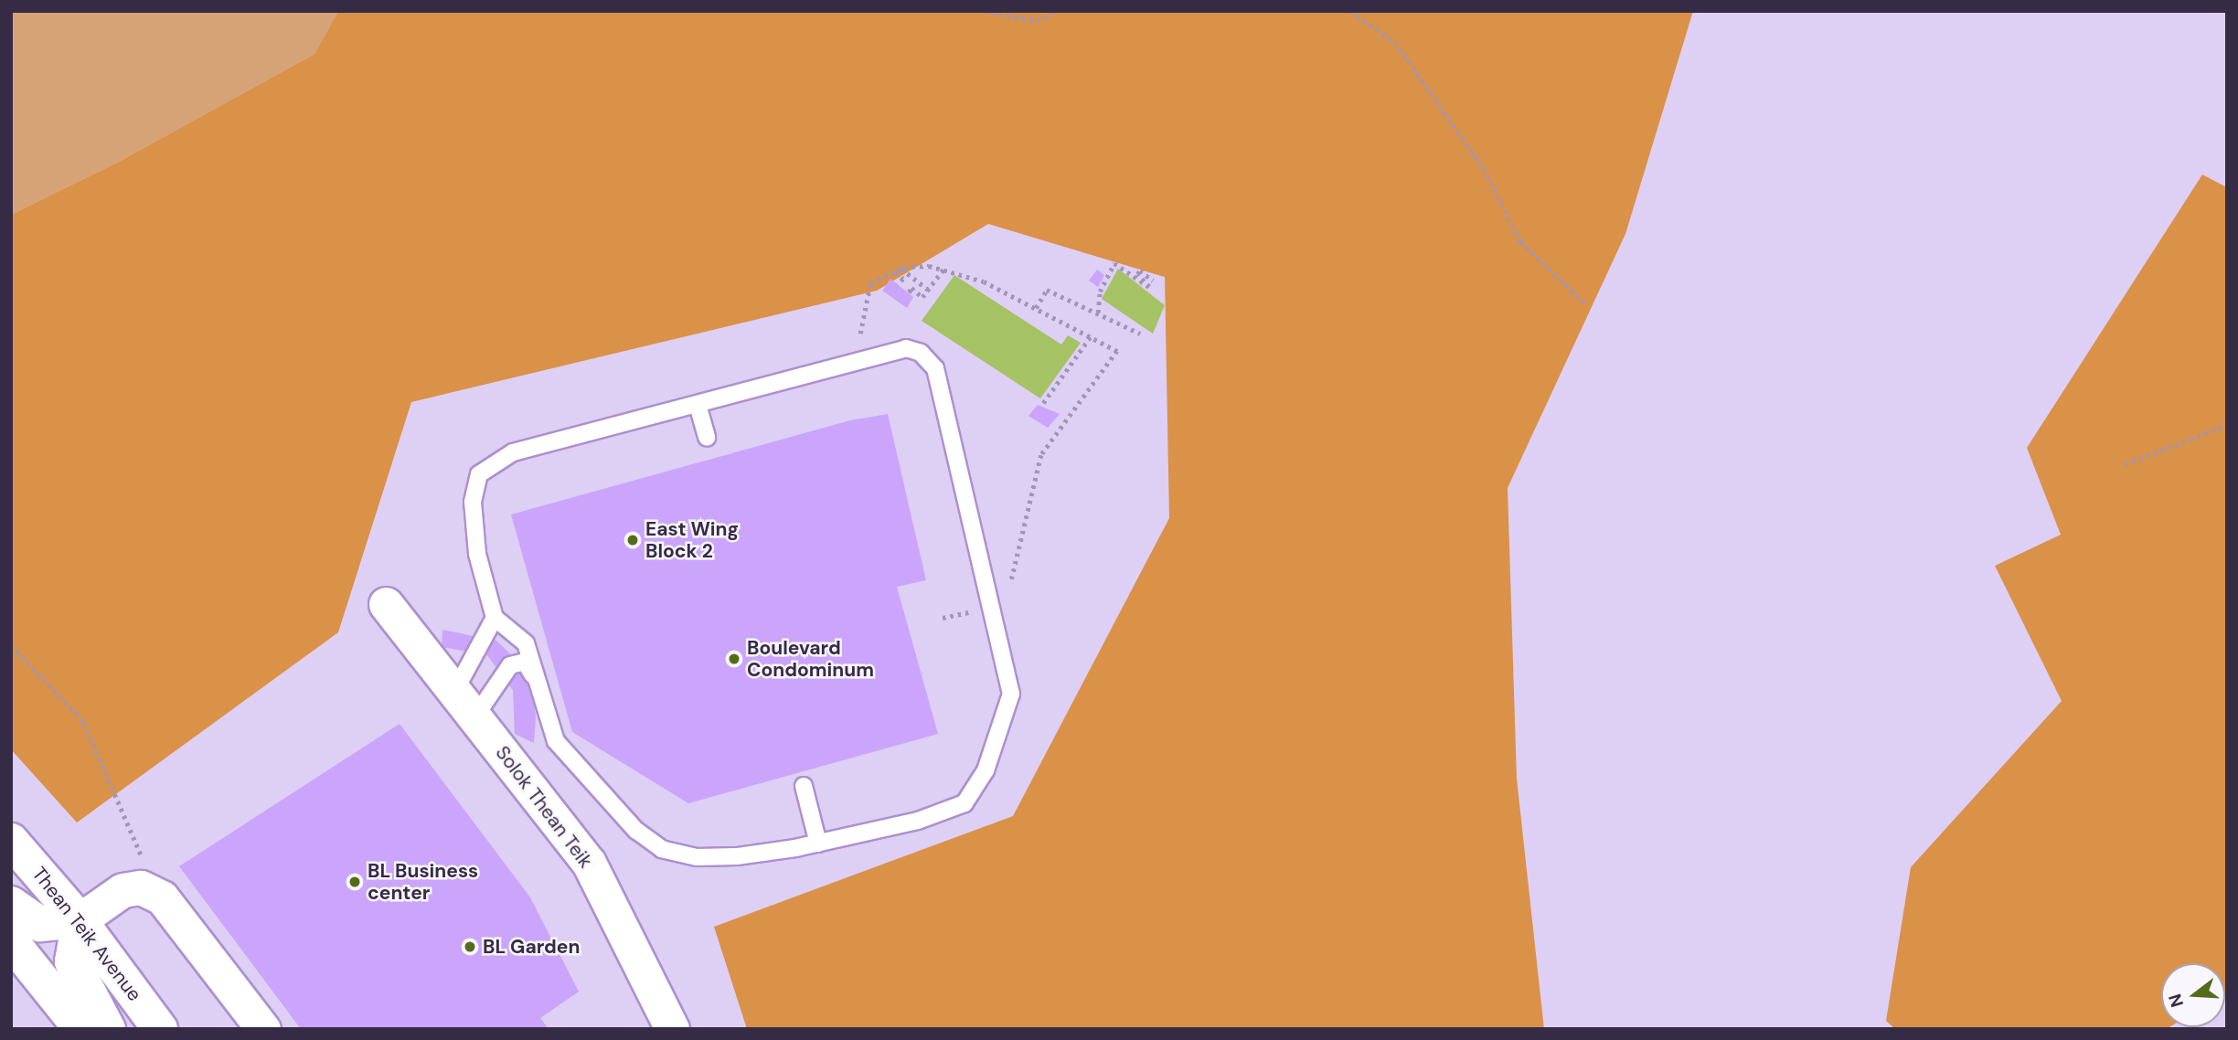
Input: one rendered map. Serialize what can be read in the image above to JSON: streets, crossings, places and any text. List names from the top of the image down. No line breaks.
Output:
{"streets":{"main road":["Thean Teik Avenue"],"street":["Solok Thean Teik"]},"places":["East Wing Block 2","Boulevard Condominum","BL Business center","BL Garden"],"north":"left"}
